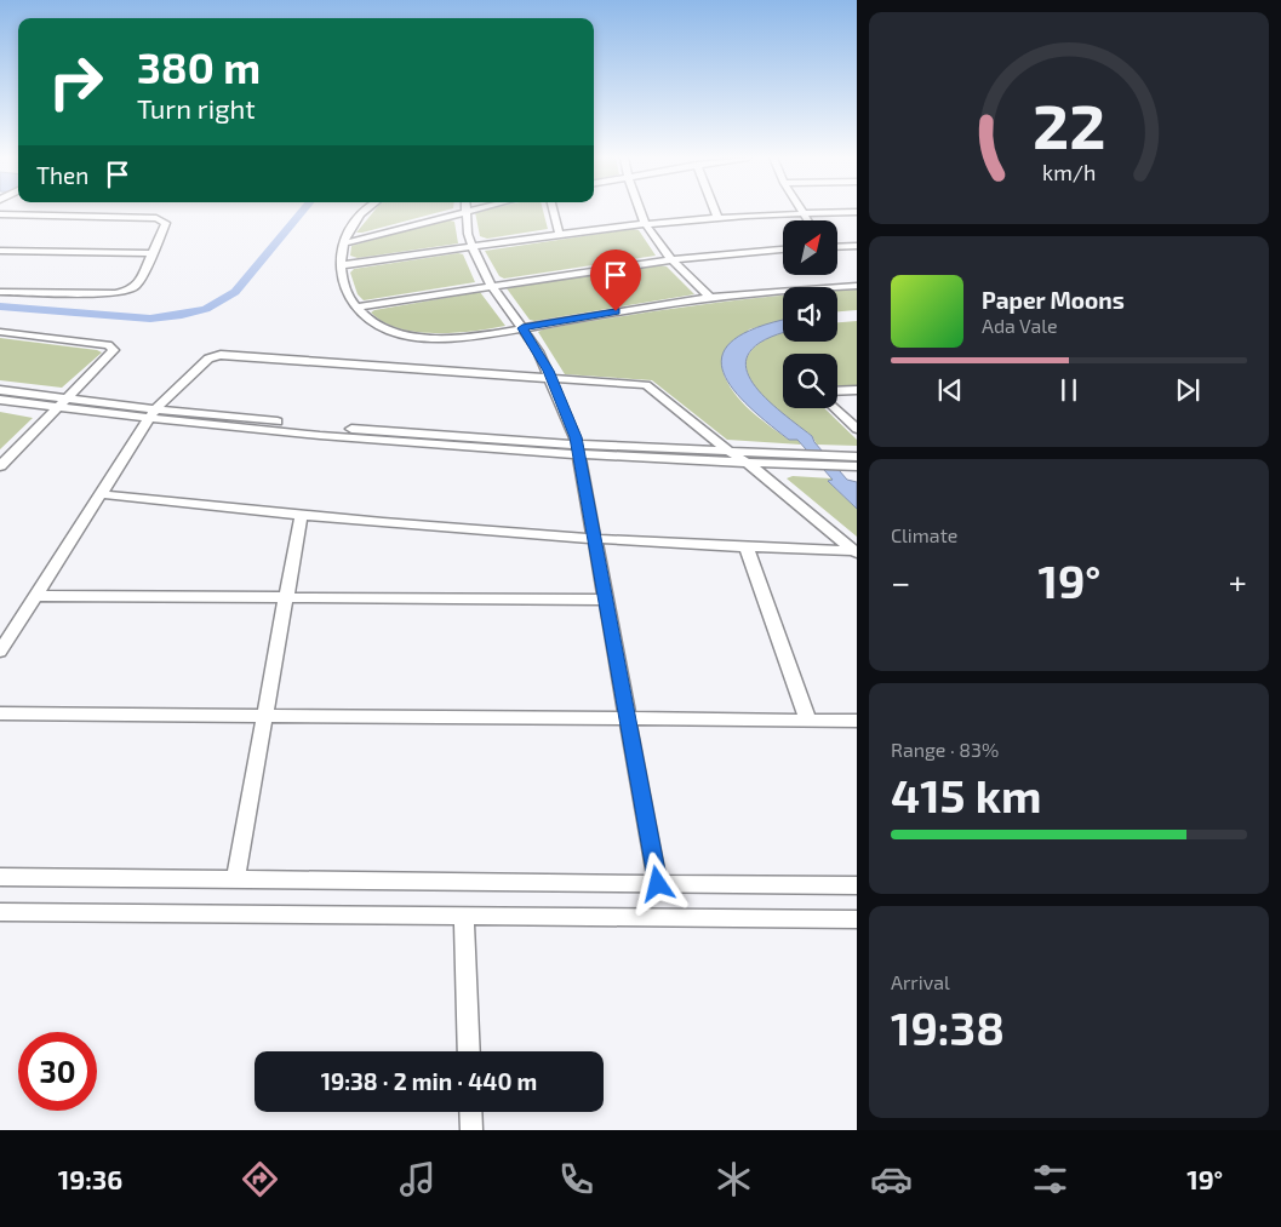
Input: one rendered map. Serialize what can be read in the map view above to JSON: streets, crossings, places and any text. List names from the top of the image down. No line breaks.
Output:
{"north":"top right","page":{"turn":["380 m","Turn right"],"then":"Then","song":["Paper Moons","Ada Vale"],"tile":["Climate",["Range · 83%","415 km"],["Arrival","19:38"]],"heat":["−","19°","+"],"limit":"30","trip":"19:38 · 2 min · 440 m","tabs":["19:36","19°"],"gauge":["22","km/h"]}}
